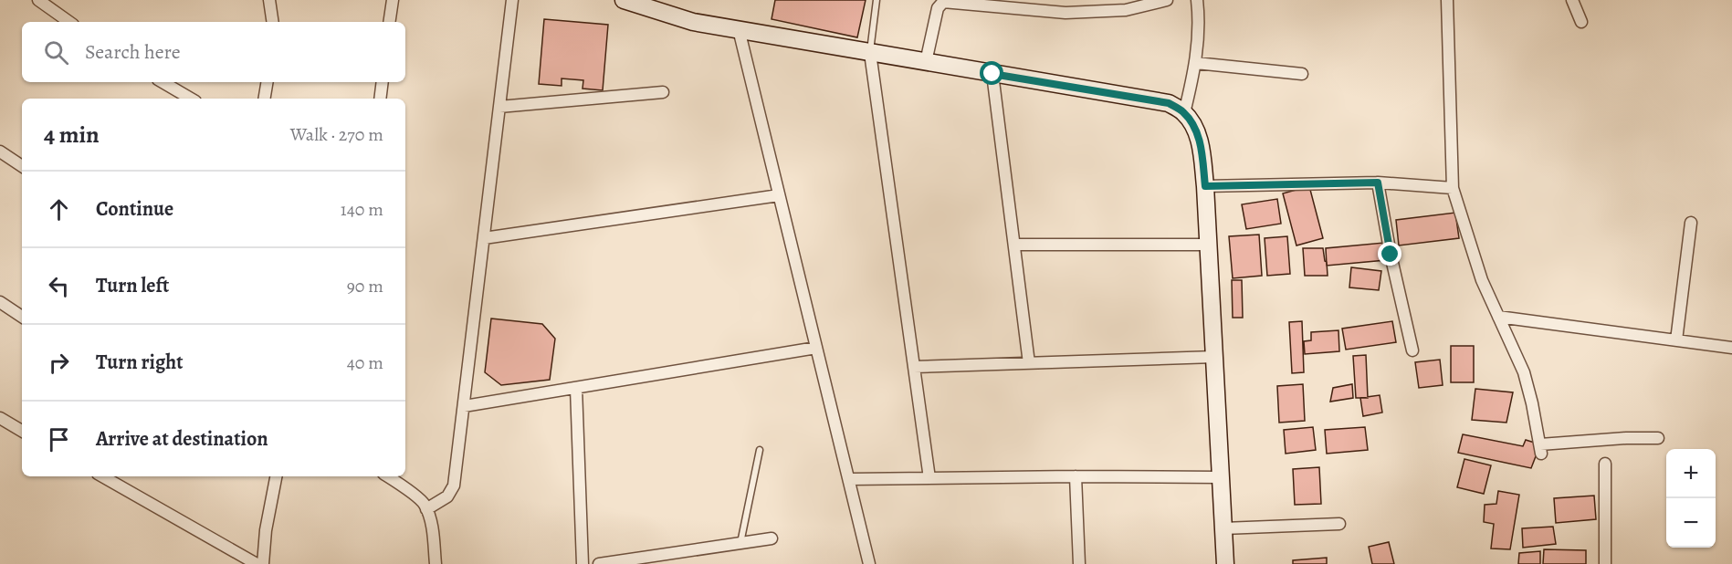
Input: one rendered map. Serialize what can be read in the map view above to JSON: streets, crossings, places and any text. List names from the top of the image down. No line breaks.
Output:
{"page":{"search":"Search here","heading":["4 min","Walk · 270 m"],"list":[["Continue","140 m"],["Turn left","90 m"],["Turn right","40 m"],"Arrive at destination"],"map_buttons":["+","−"]}}
